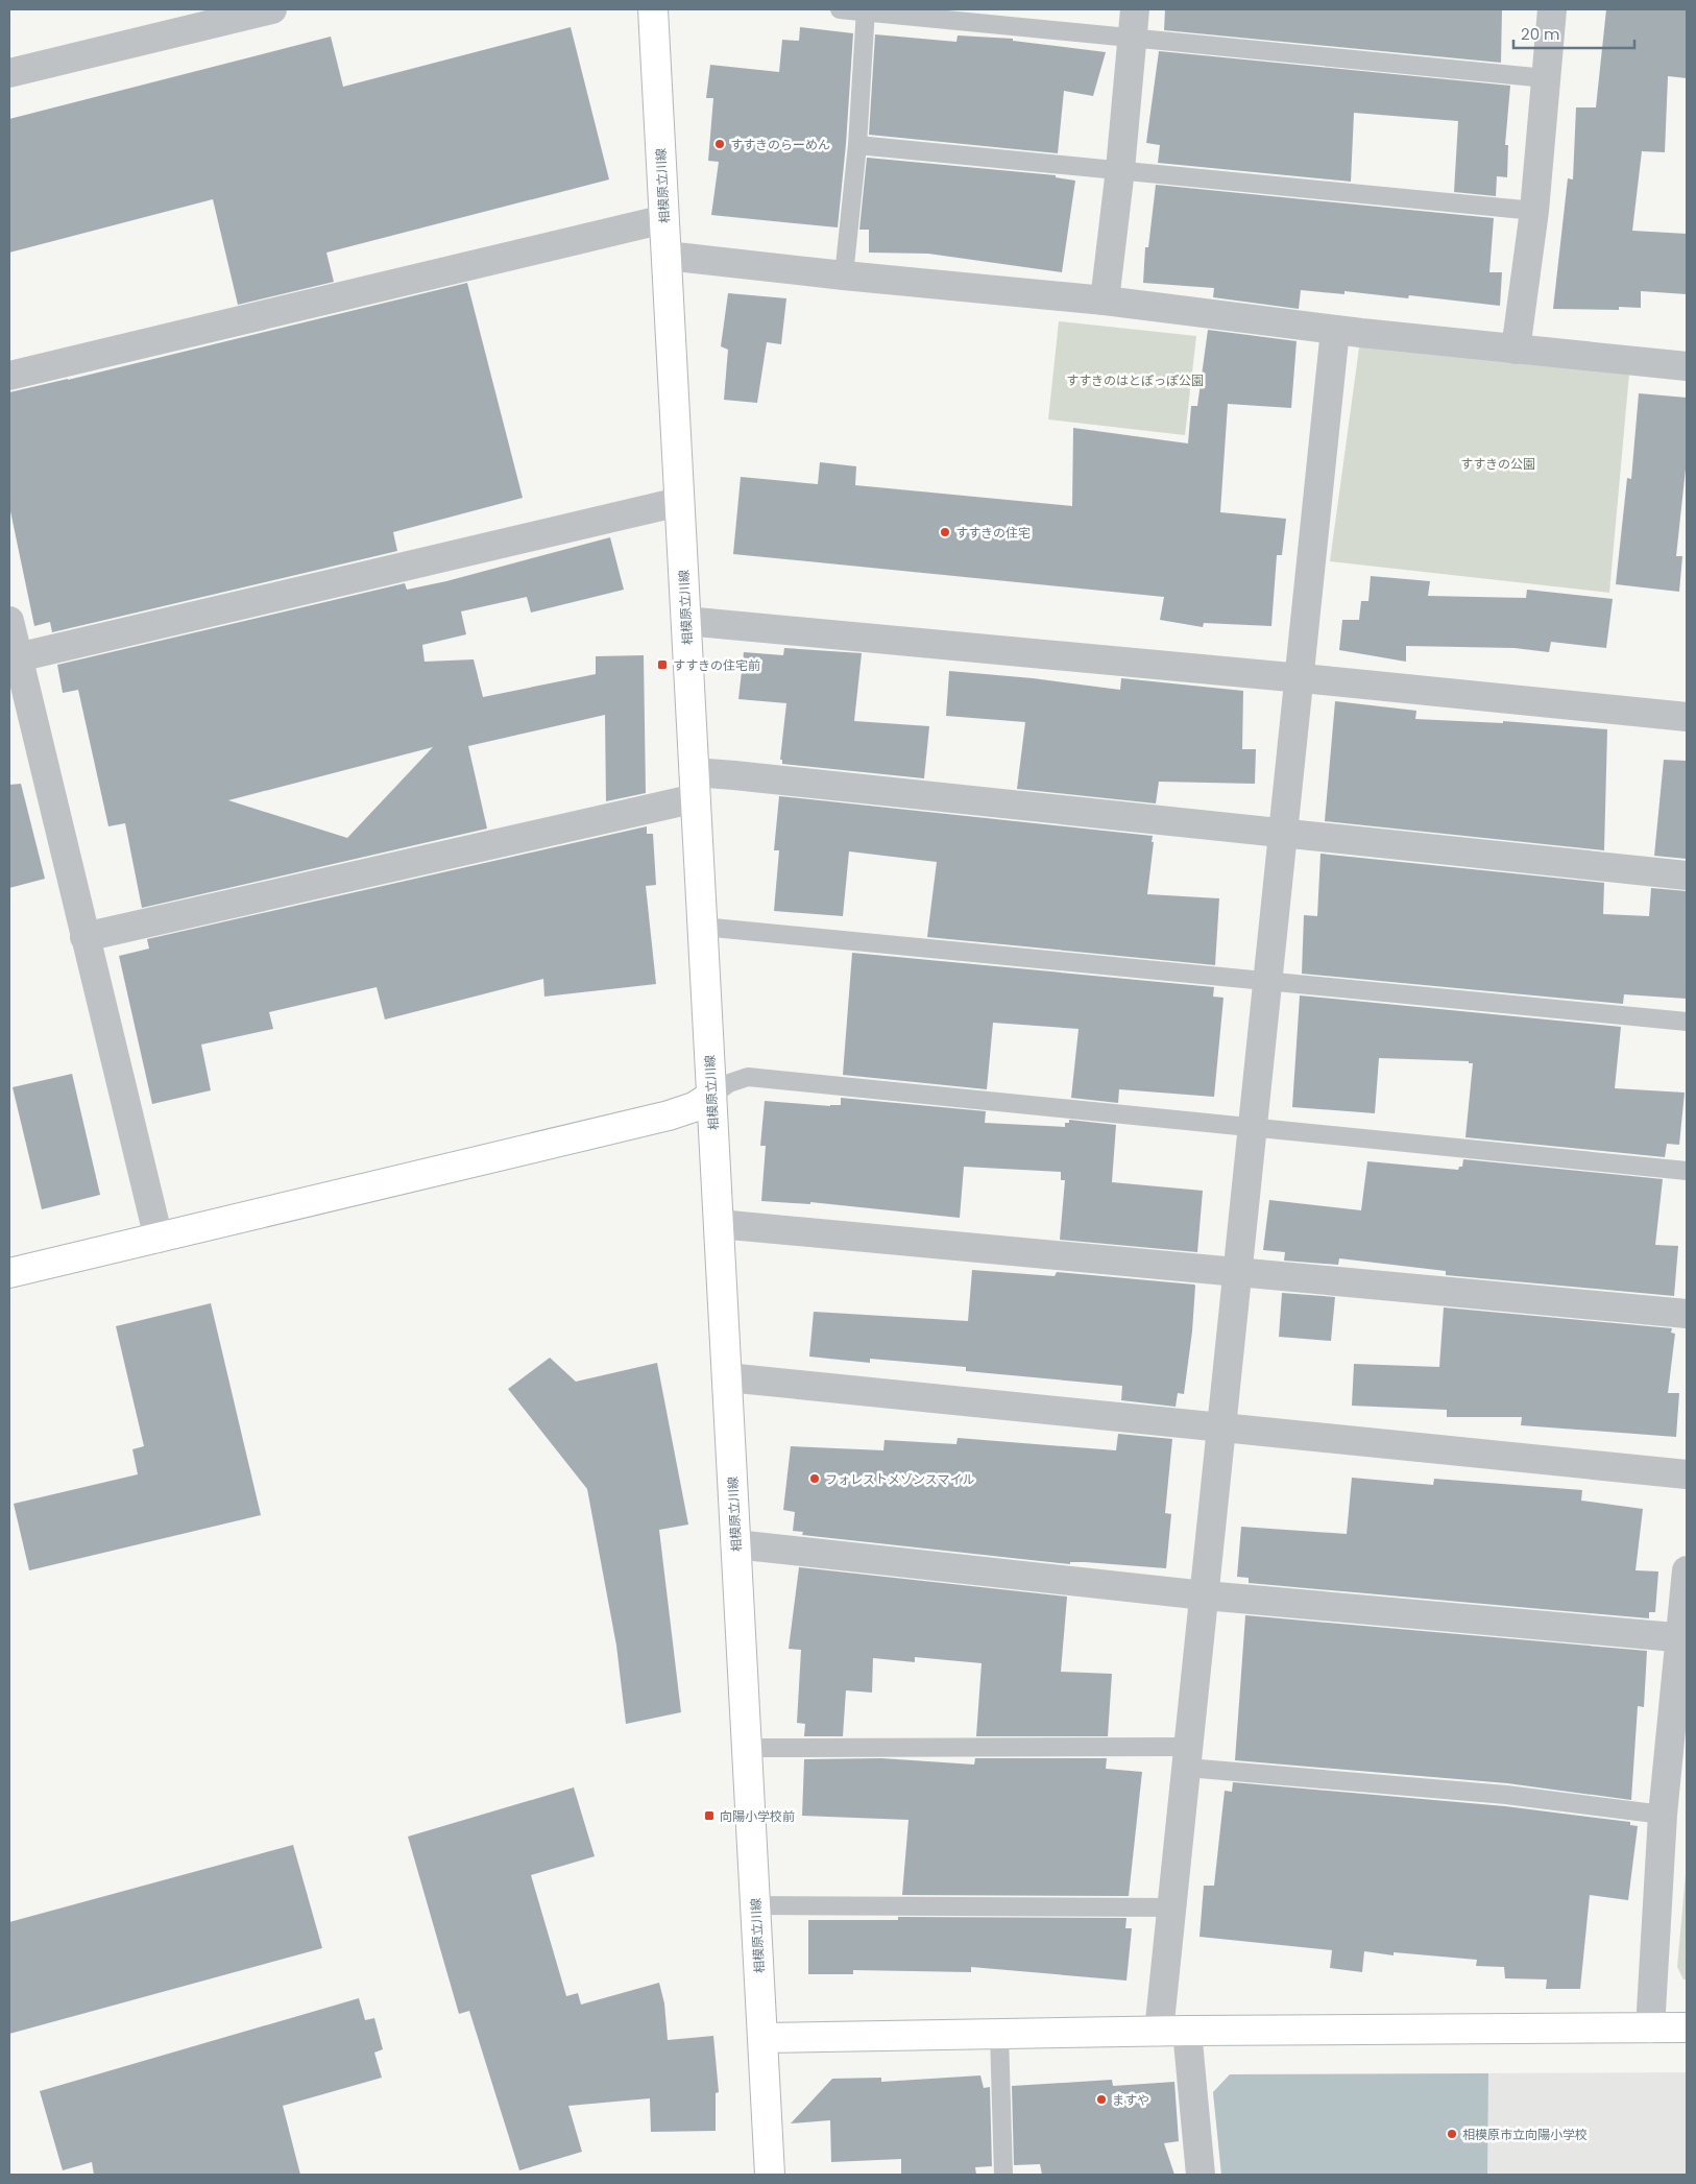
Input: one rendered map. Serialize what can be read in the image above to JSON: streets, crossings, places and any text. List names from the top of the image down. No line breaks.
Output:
{"streets":{"main road":["相模原立川線"]},"parks":["すすきのはとぽっぽ公園","すすきの公園"],"places":{"other":["すすきのらーめん","すすきの住宅","フォレストメゾンスマイル","ますや","相模原市立向陽小学校"],"transit":["すすきの住宅前","向陽小学校前"]},"scale_bar":"20 m"}
